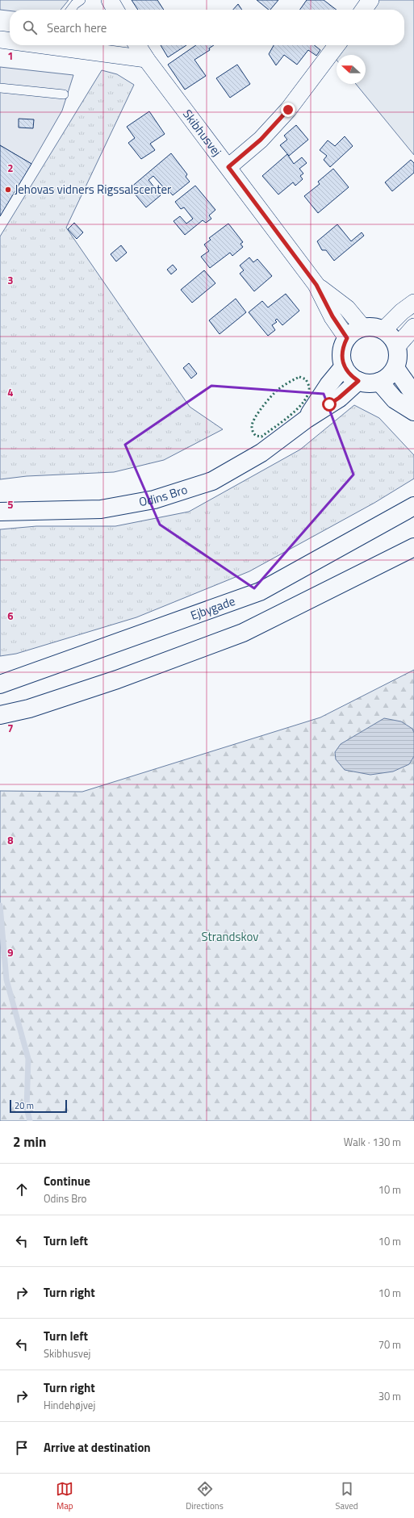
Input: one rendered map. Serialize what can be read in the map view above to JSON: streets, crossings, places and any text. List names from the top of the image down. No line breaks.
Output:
{"streets":{"main road":["Odins Bro","Ejbygade"],"street":["Skibhusvej"]},"crossings":[["Skibhusvej","Odins Bro"]],"parks":["Strandskov"],"places":["Jehovas vidners Rigssalscenter"],"scale_bar":"20 m","north":"left","page":{"search":"Search here","scale":"20 m","heading":["2 min","Walk · 130 m"],"list":[["Continue","Odins Bro","10 m"],["Turn left","10 m"],["Turn right","10 m"],["Turn left","Skibhusvej","70 m"],["Turn right","Hindehøjvej","30 m"],"Arrive at destination"],"nav":["Map","Directions","Saved"]},"grid":{"rows":["1","2","3","4","5","6","7","8","9"]}}
